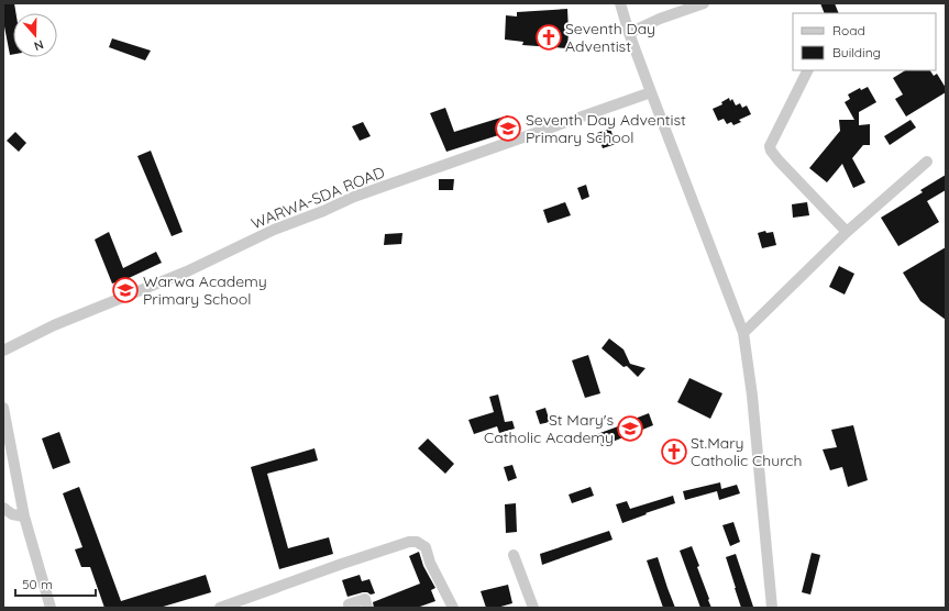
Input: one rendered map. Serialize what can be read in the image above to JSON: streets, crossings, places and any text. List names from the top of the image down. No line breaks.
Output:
{"streets":{"street":["WARWA-SDA ROAD"]},"places":{"church":["Seventh Day Adventist","St.Mary Catholic Church"],"school or university":["Seventh Day Adventist Primary School","Warwa Academy Primary School","St Mary's Catholic Academy"]},"legend":["Road","Building"],"scale_bar":"50 m","north":"bottom"}
